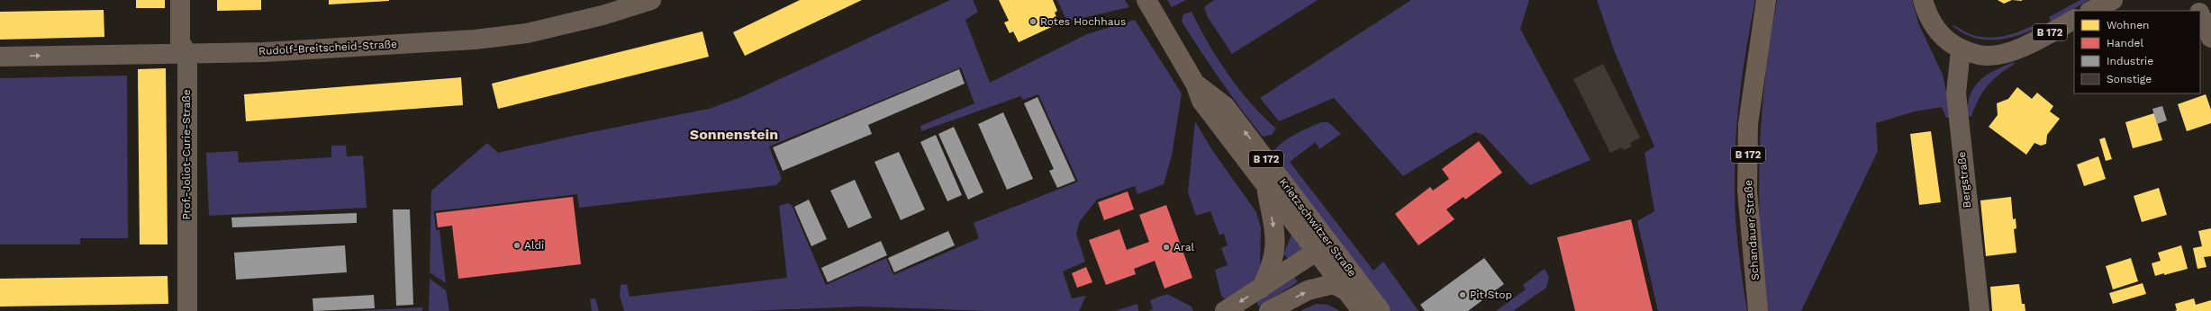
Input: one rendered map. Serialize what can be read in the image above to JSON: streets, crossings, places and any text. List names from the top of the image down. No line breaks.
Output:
{"streets":{"main road":["B 172","Krietzschwitzer Straße","Schandauer Straße"],"street":["Rudolf-Breitscheid-Straße","Prof.-Joliot-Curie-Straße","Bergstraße"]},"crossings":[["B 172","Bergstraße"],["Rudolf-Breitscheid-Straße","Prof.-Joliot-Curie-Straße"]],"districts":["Sonnenstein"],"places":["Rotes Hochhaus","Aldi","Aral","Pit Stop"],"legend":["Wohnen","Handel","Industrie","Sonstige"]}
